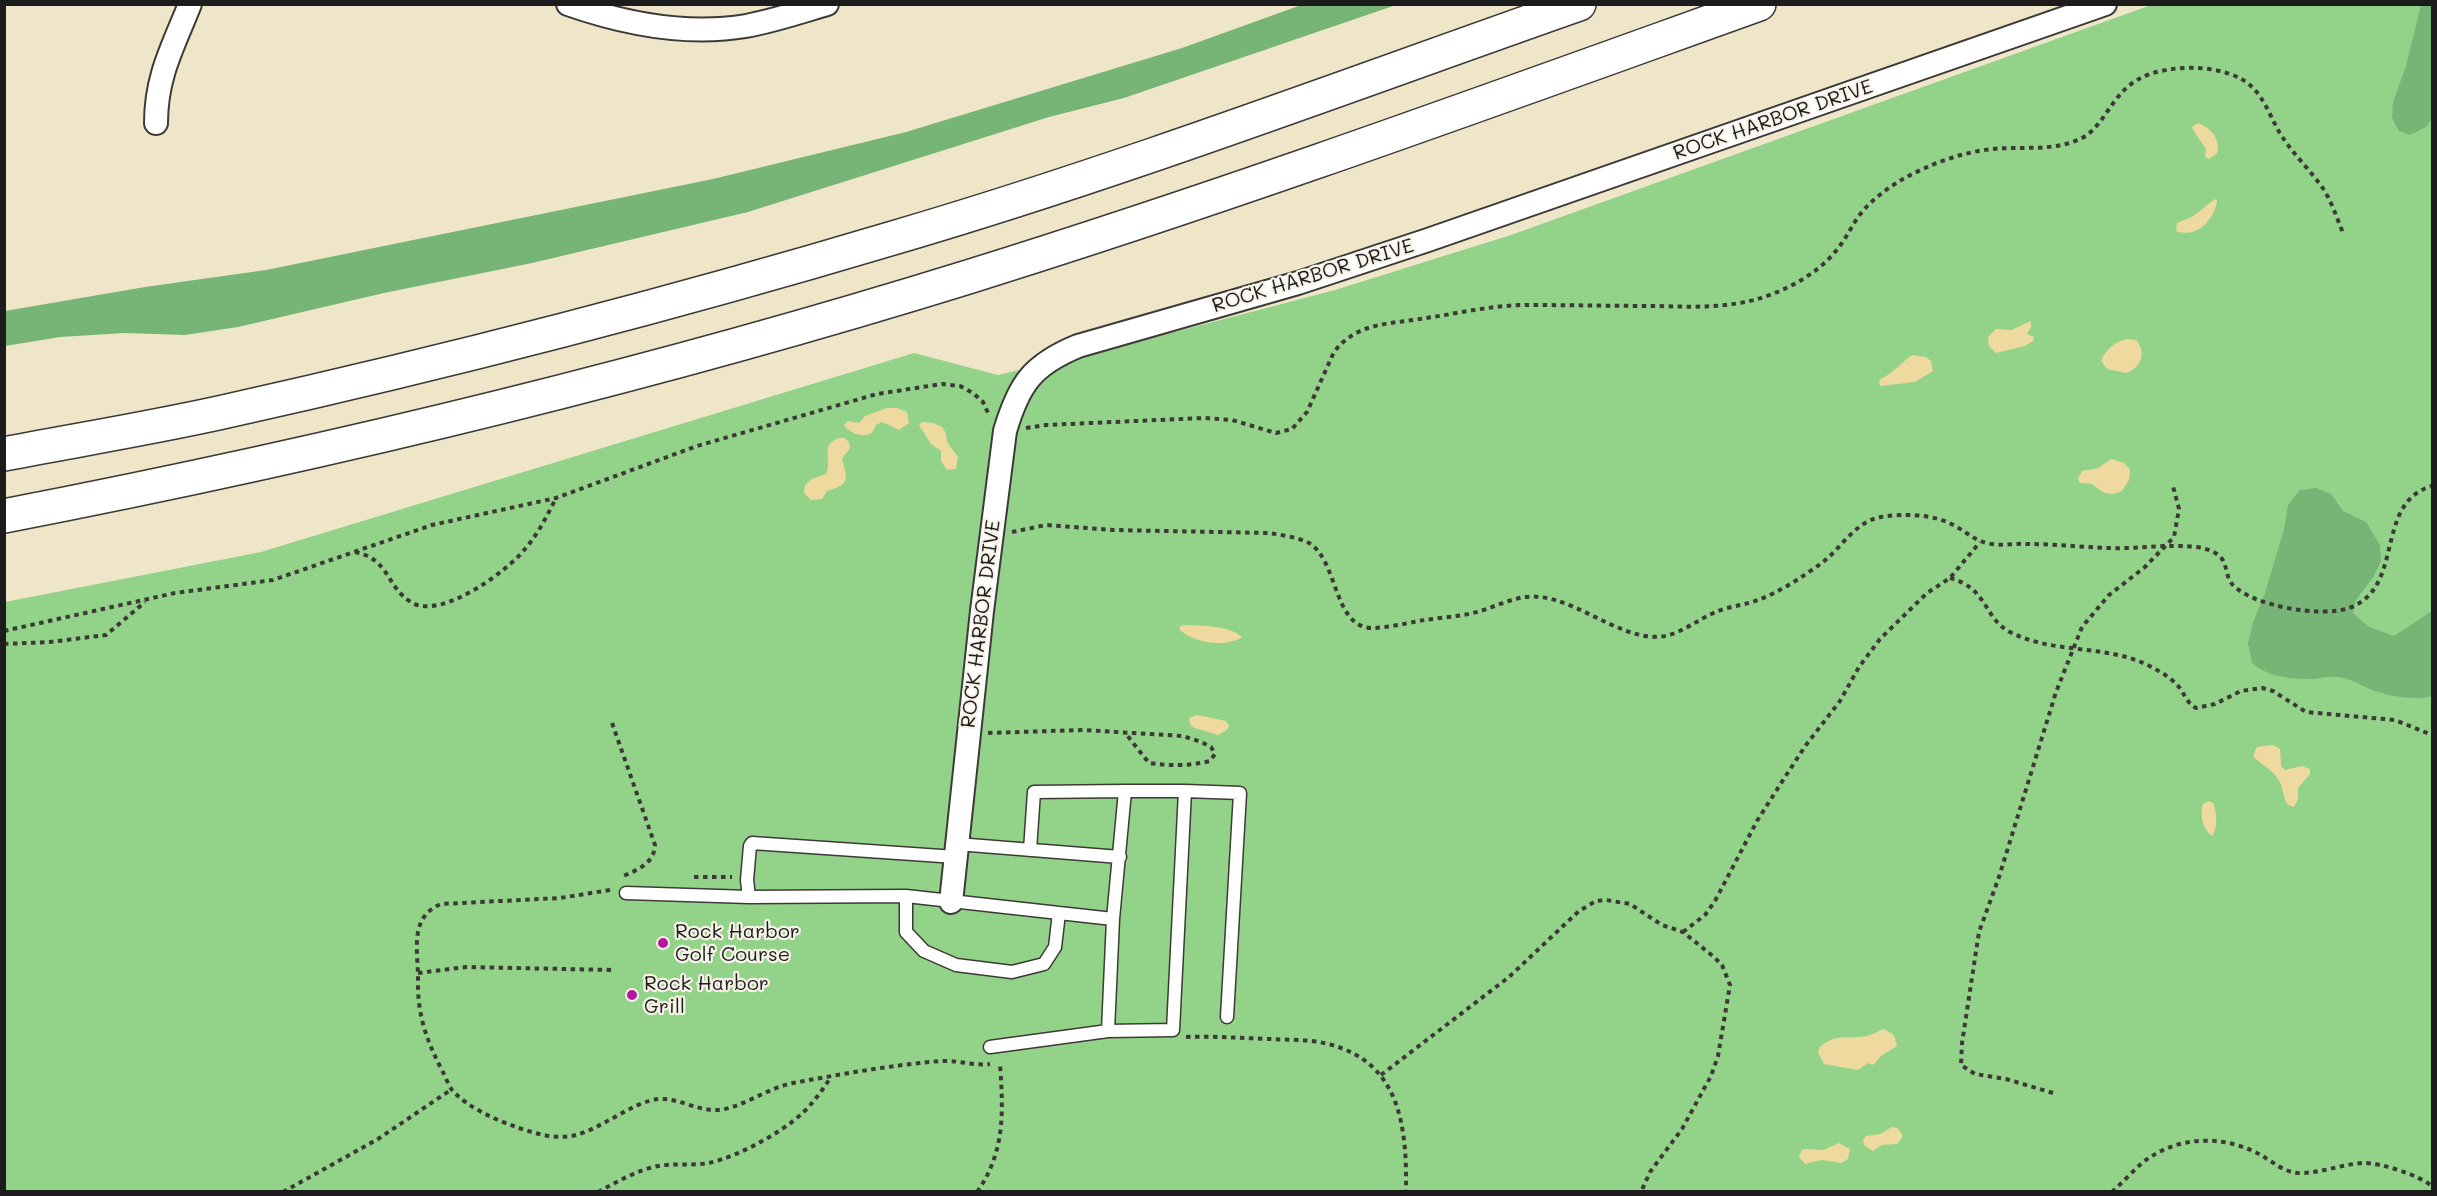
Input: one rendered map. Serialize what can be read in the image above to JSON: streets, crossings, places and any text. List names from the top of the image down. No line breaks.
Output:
{"streets":{"street":["ROCK HARBOR DRIVE"]},"places":["Rock Harbor Golf Course","Rock Harbor Grill"]}
